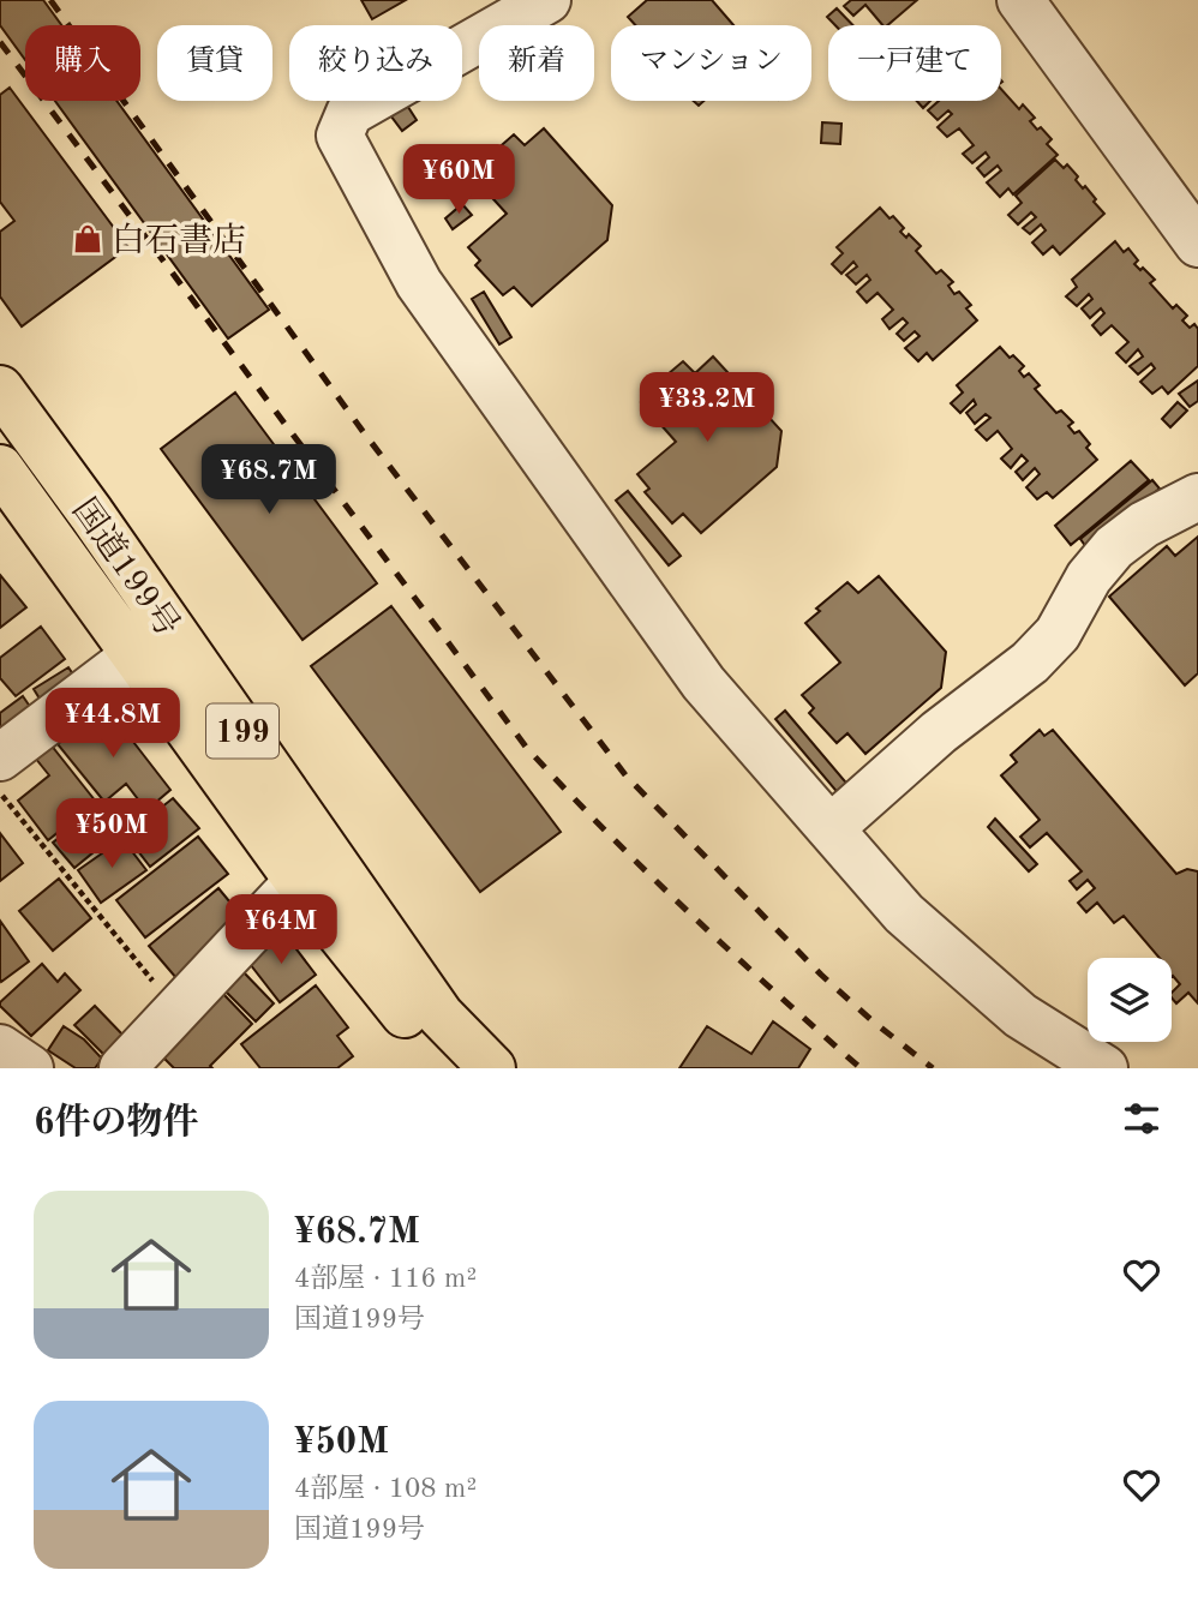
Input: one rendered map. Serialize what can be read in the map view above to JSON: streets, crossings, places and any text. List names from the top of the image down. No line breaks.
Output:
{"streets":{"highway":["国道199号","199"]},"places":{"shop":["白石書店"]},"page":{"chip":["購入","賃貸","絞り込み","新着","マンション","一戸建て"],"price":["¥60M","¥33.2M","¥68.7M","¥44.8M","¥50M","¥64M"],"heading":"6件の物件","list":[{"name":"¥68.7M","note":"4部屋 · 116 m² · 国道199号"},{"name":"¥50M","note":"4部屋 · 108 m² · 国道199号"}]}}
